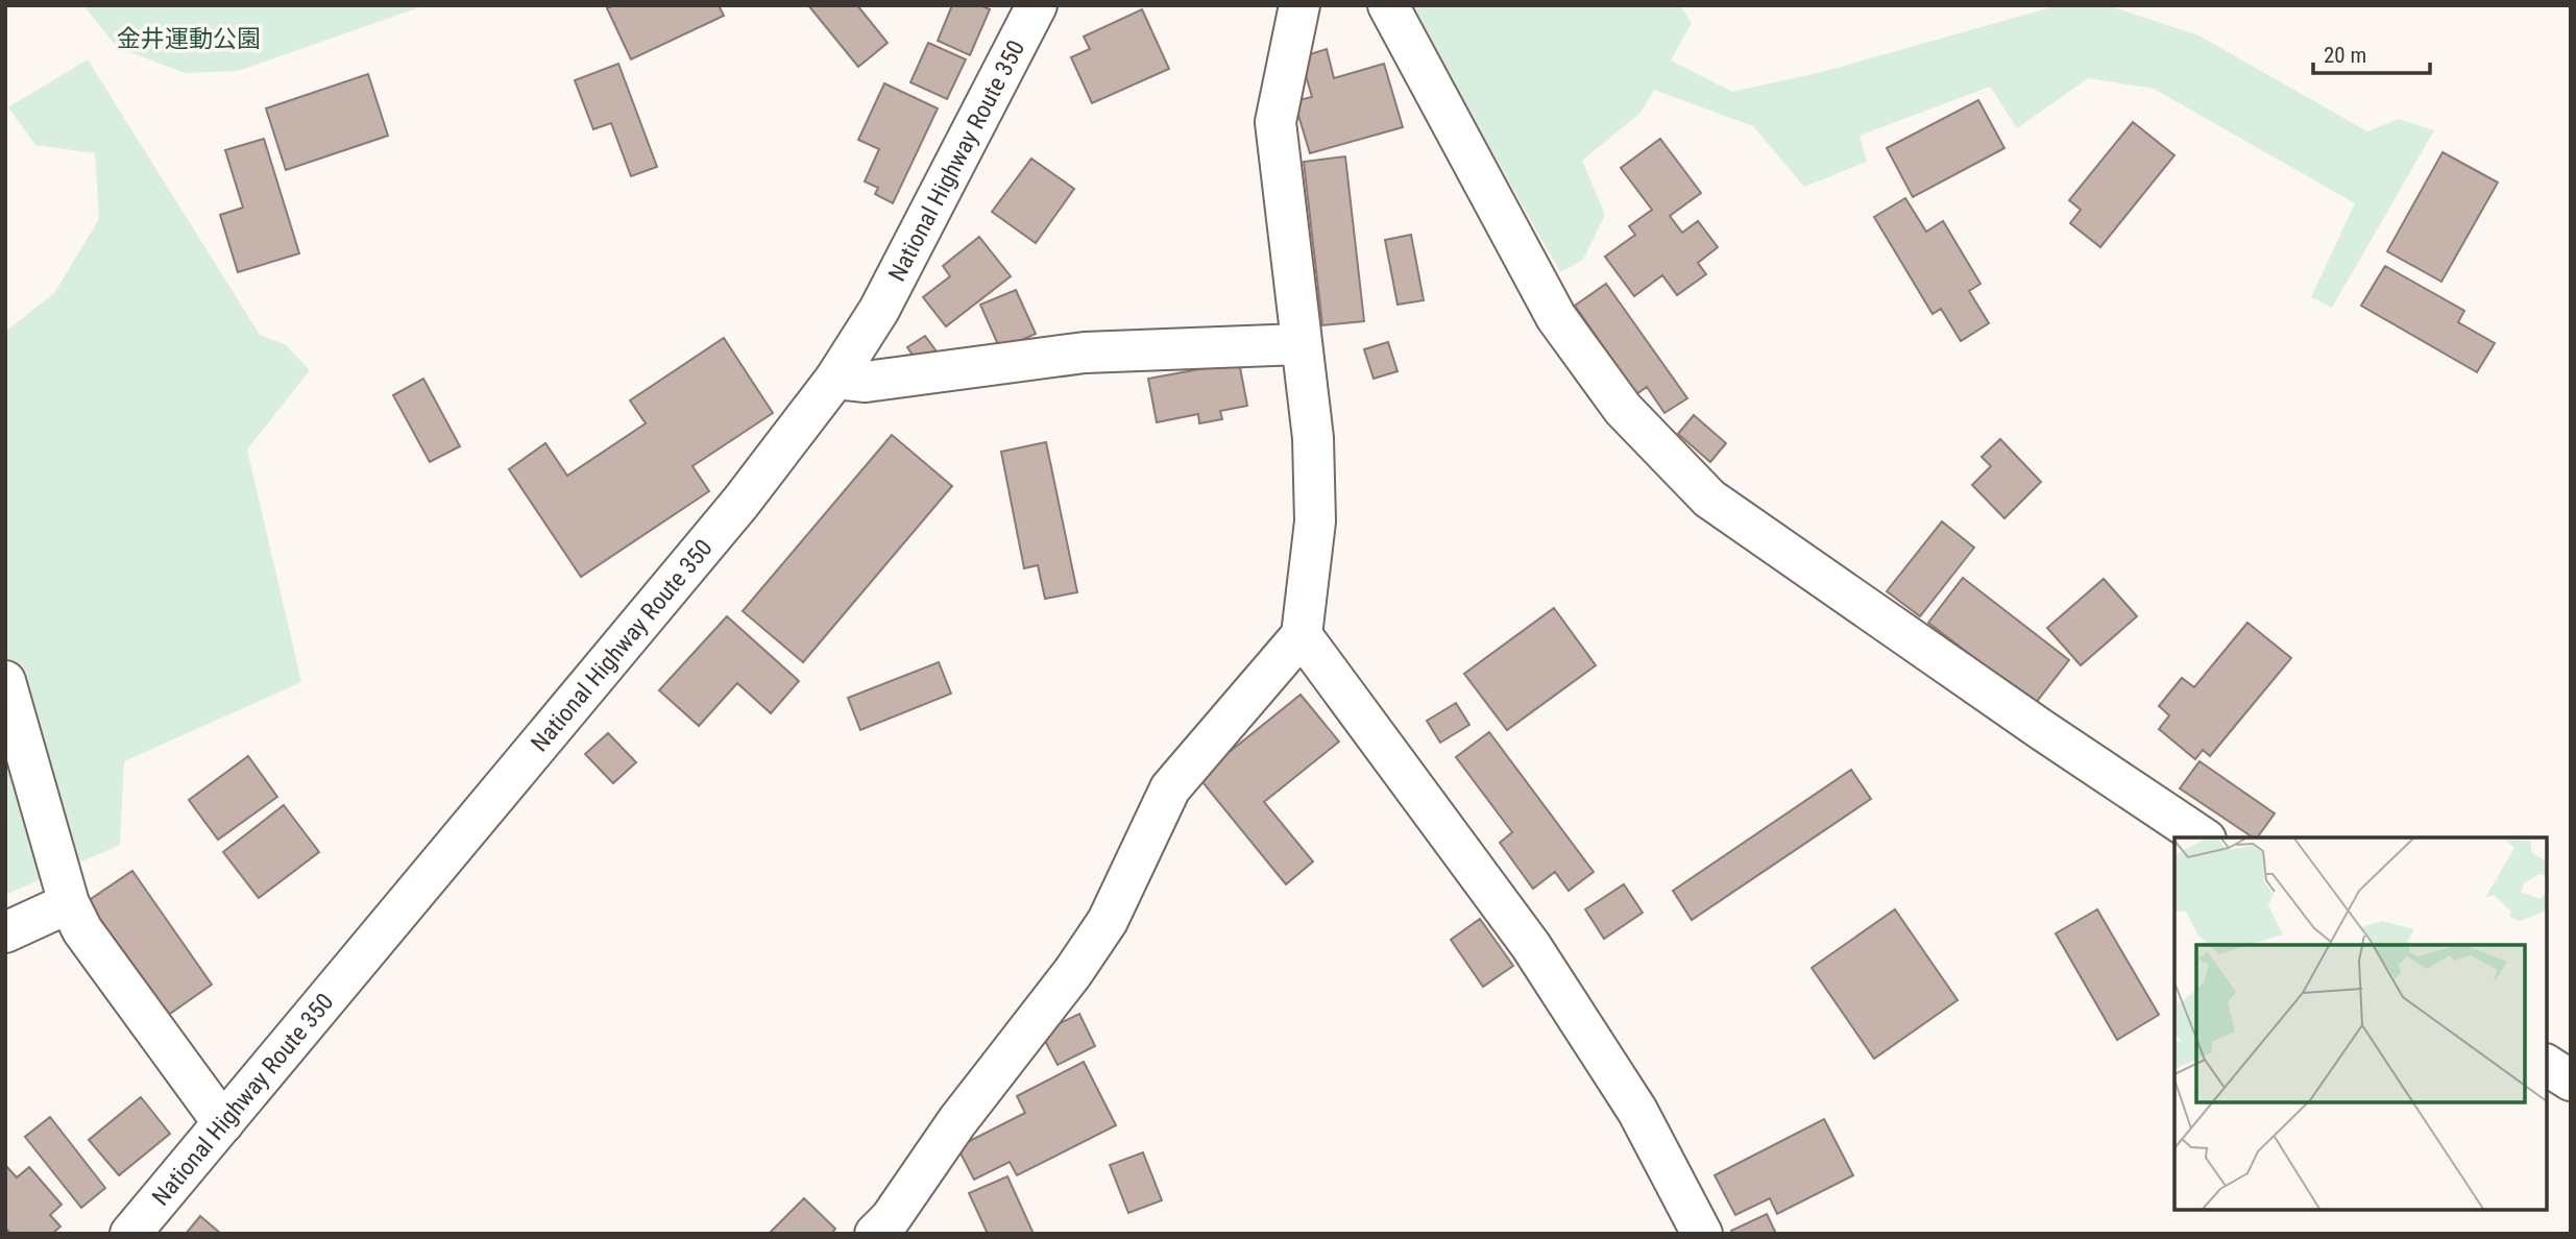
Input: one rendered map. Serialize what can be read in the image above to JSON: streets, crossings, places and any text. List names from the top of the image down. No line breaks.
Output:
{"streets":{"main road":["National Highway Route 350"]},"parks":["金井運動公園"],"scale_bar":"20 m"}
